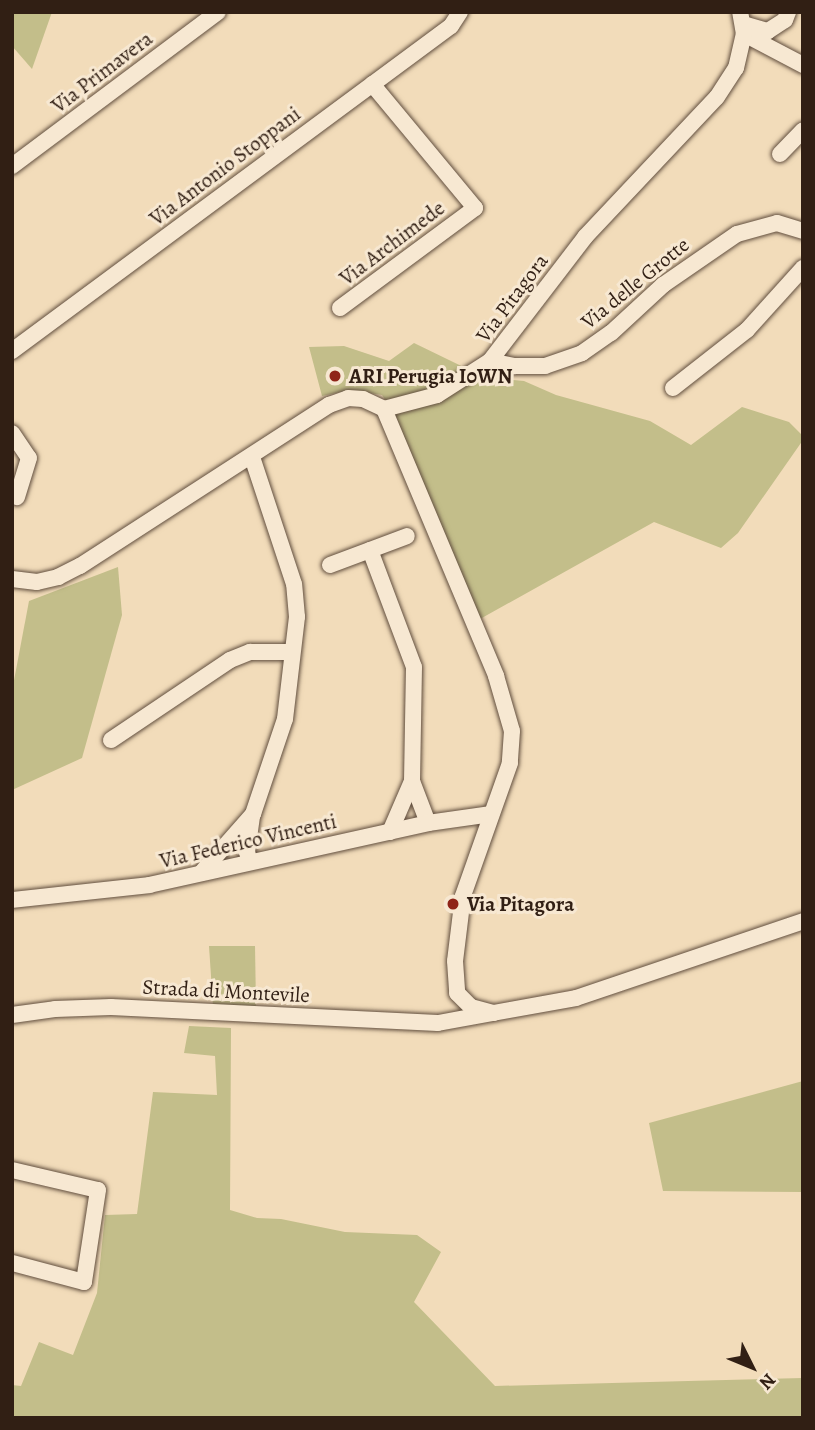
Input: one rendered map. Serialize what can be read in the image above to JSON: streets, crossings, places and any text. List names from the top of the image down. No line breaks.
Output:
{"streets":{"street":["Via Primavera","Via Antonio Stoppani","Via Archimede","Via delle Grotte","Via Pitagora","Via Federico Vincenti","Strada di Montevile"]},"crossings":[["Via Antonio Stoppani","Via Archimede"],["Via delle Grotte","Via Pitagora"]],"places":["ARI Perugia I0WN","Via Pitagora"],"north":"bottom right"}
